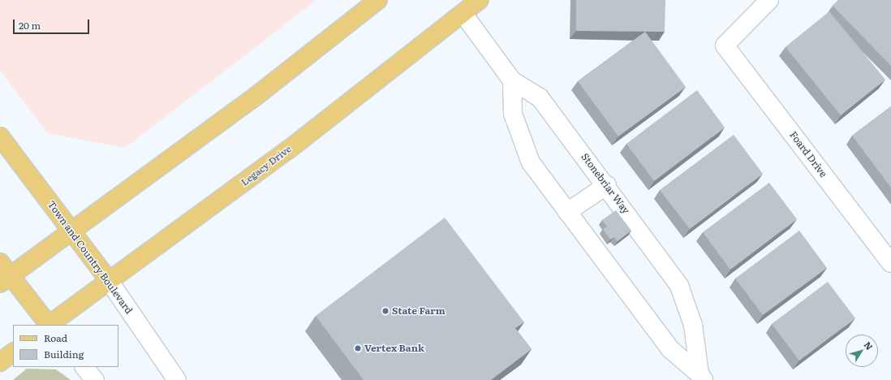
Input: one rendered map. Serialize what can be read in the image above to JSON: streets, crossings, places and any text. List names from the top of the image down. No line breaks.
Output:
{"streets":{"main road":["Legacy Drive","Town and Country Boulevard"],"street":["Foard Drive","Stonebriar Way"]},"crossings":[["Legacy Drive","Stonebriar Way"],["Legacy Drive","Town and Country Boulevard"]],"places":["State Farm","Vertex Bank"],"legend":["Road","Building"],"scale_bar":"20 m","north":"top right"}
